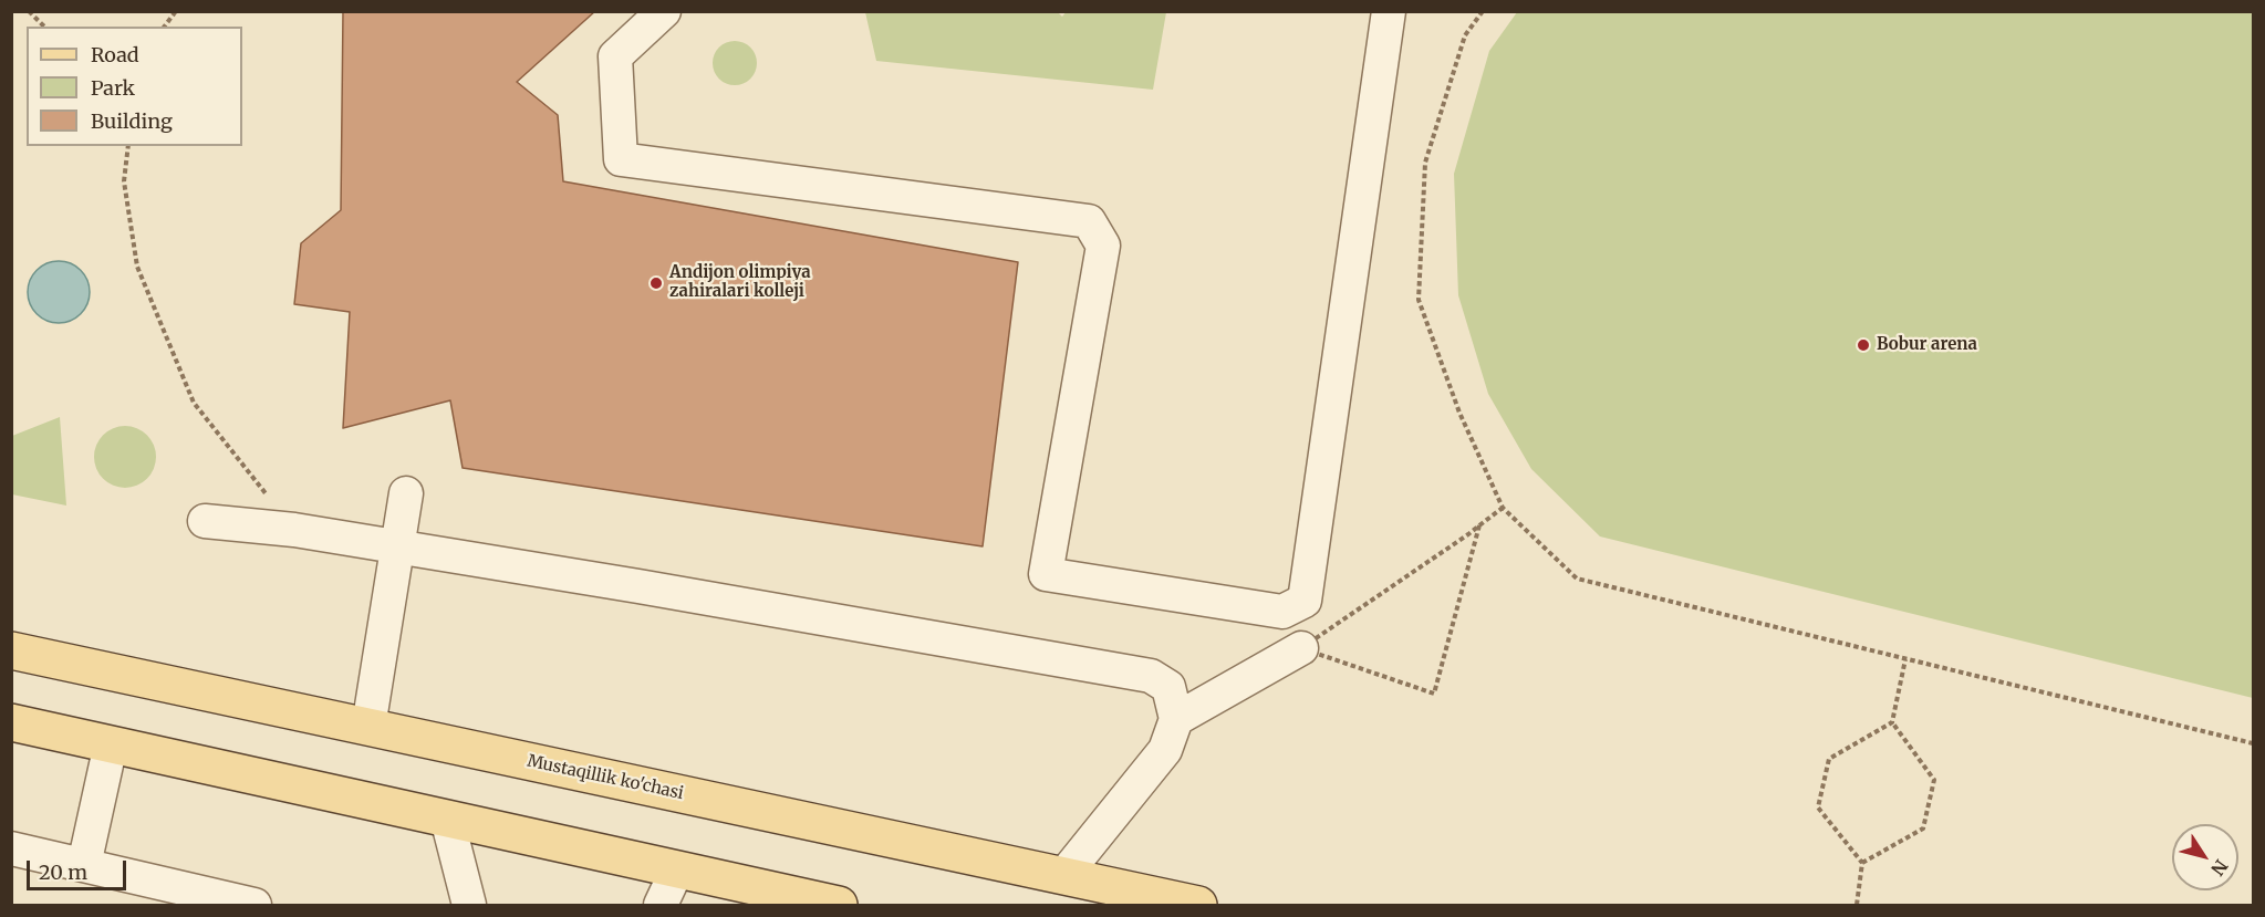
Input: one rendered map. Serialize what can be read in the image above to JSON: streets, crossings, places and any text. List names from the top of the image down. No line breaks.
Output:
{"streets":{"main road":["Mustaqillik ko'chasi"]},"places":["Andijon olimpiya zahiralari kolleji","Bobur arena"],"legend":["Road","Park","Building"],"scale_bar":"20 m","north":"bottom right"}
